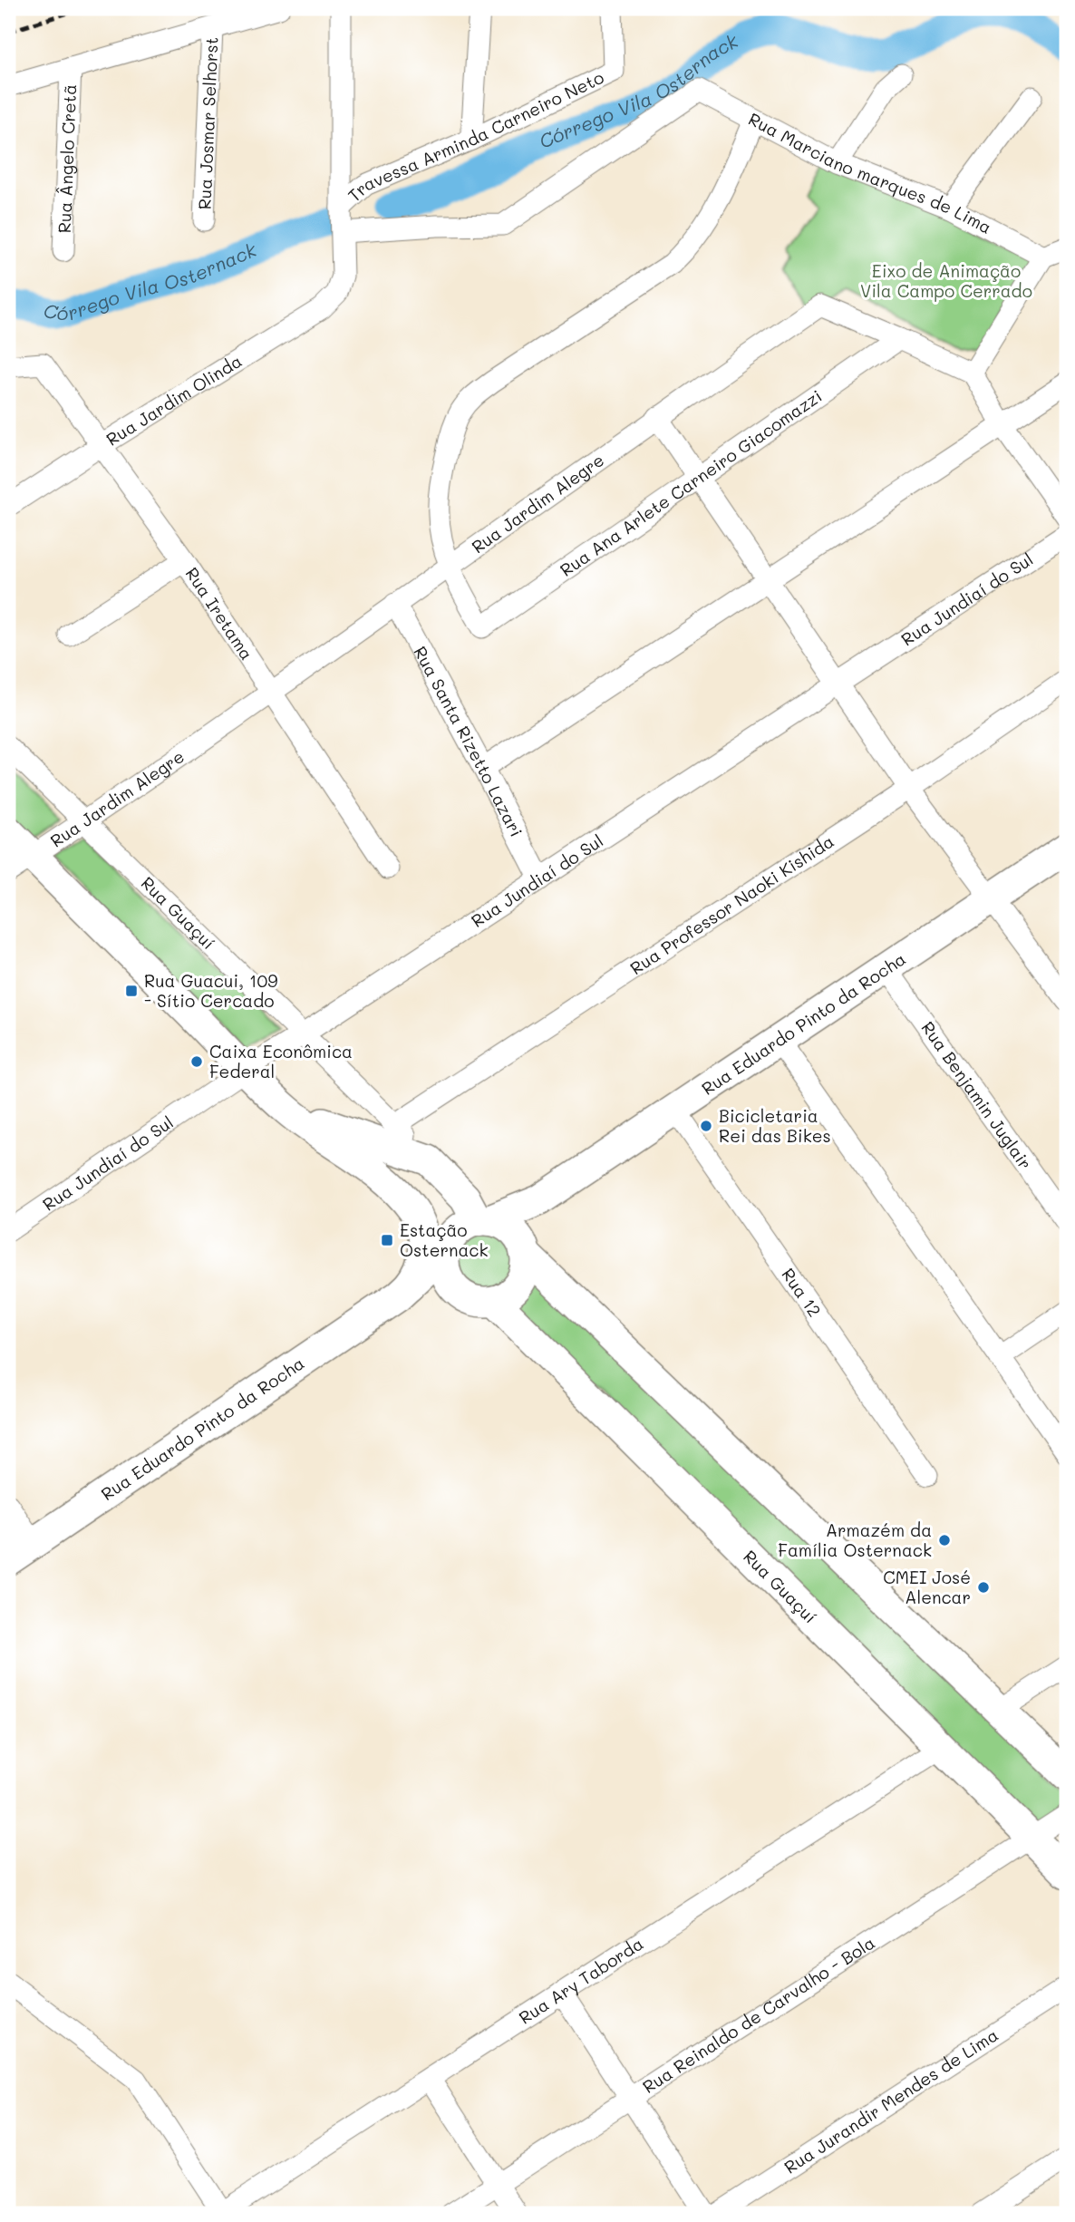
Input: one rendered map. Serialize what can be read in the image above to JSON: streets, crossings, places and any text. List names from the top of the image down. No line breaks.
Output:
{"streets":{"main road":["Rua Guaçuí","Rua Eduardo Pinto da Rocha"],"street":["Rua Josmar Selhorst","Travessa Arminda Carneiro Neto","Rua Ângelo Cretã","Rua Marciano marques de Lima","Rua Jardim Olinda","Rua Ana Arlete Carneiro Giacomazzi","Rua Jardim Alegre","Rua Jundiaí do Sul","Rua Iretama","Rua Santa Rizetto Lazari","Rua Professor Naoki Kishida","Rua Benjamin Juglair","Rua 12","Rua Ary Taborda","Rua Reinaldo de Carvalho - Bola","Rua Jurandir Mendes de Lima"]},"crossings":[["Rua Marciano marques de Lima","Rua Jardim Olinda"],["Rua Jardim Olinda","Rua Iretama"],["Rua Ana Arlete Carneiro Giacomazzi","Rua Jardim Alegre"],["Rua Jardim Alegre","Rua Iretama"],["Rua Jardim Alegre","Rua Santa Rizetto Lazari"],["Rua Jardim Alegre","Rua Guaçuí"],["Rua Jundiaí do Sul","Rua Santa Rizetto Lazari"],["Rua Jundiaí do Sul","Rua Guaçuí"],["Rua Professor Naoki Kishida","Rua Guaçuí"],["Rua Guaçuí","Rua Eduardo Pinto da Rocha"],["Rua Guaçuí","Rua Ary Taborda"],["Rua Guaçuí","Rua Reinaldo de Carvalho - Bola"],["Rua Eduardo Pinto da Rocha","Rua Benjamin Juglair"],["Rua Eduardo Pinto da Rocha","Rua 12"]],"water":["Córrego Vila Osternack"],"parks":["Eixo de Animação Vila Campo Cerrado"],"places":{"transit":["Rua Guacui, 109 - Sítio Cercado","Estação Osternack"],"other":["Caixa Econômica Federal","Bicicletaria Rei das Bikes","Armazém da Família Osternack","CMEI José Alencar"]}}
